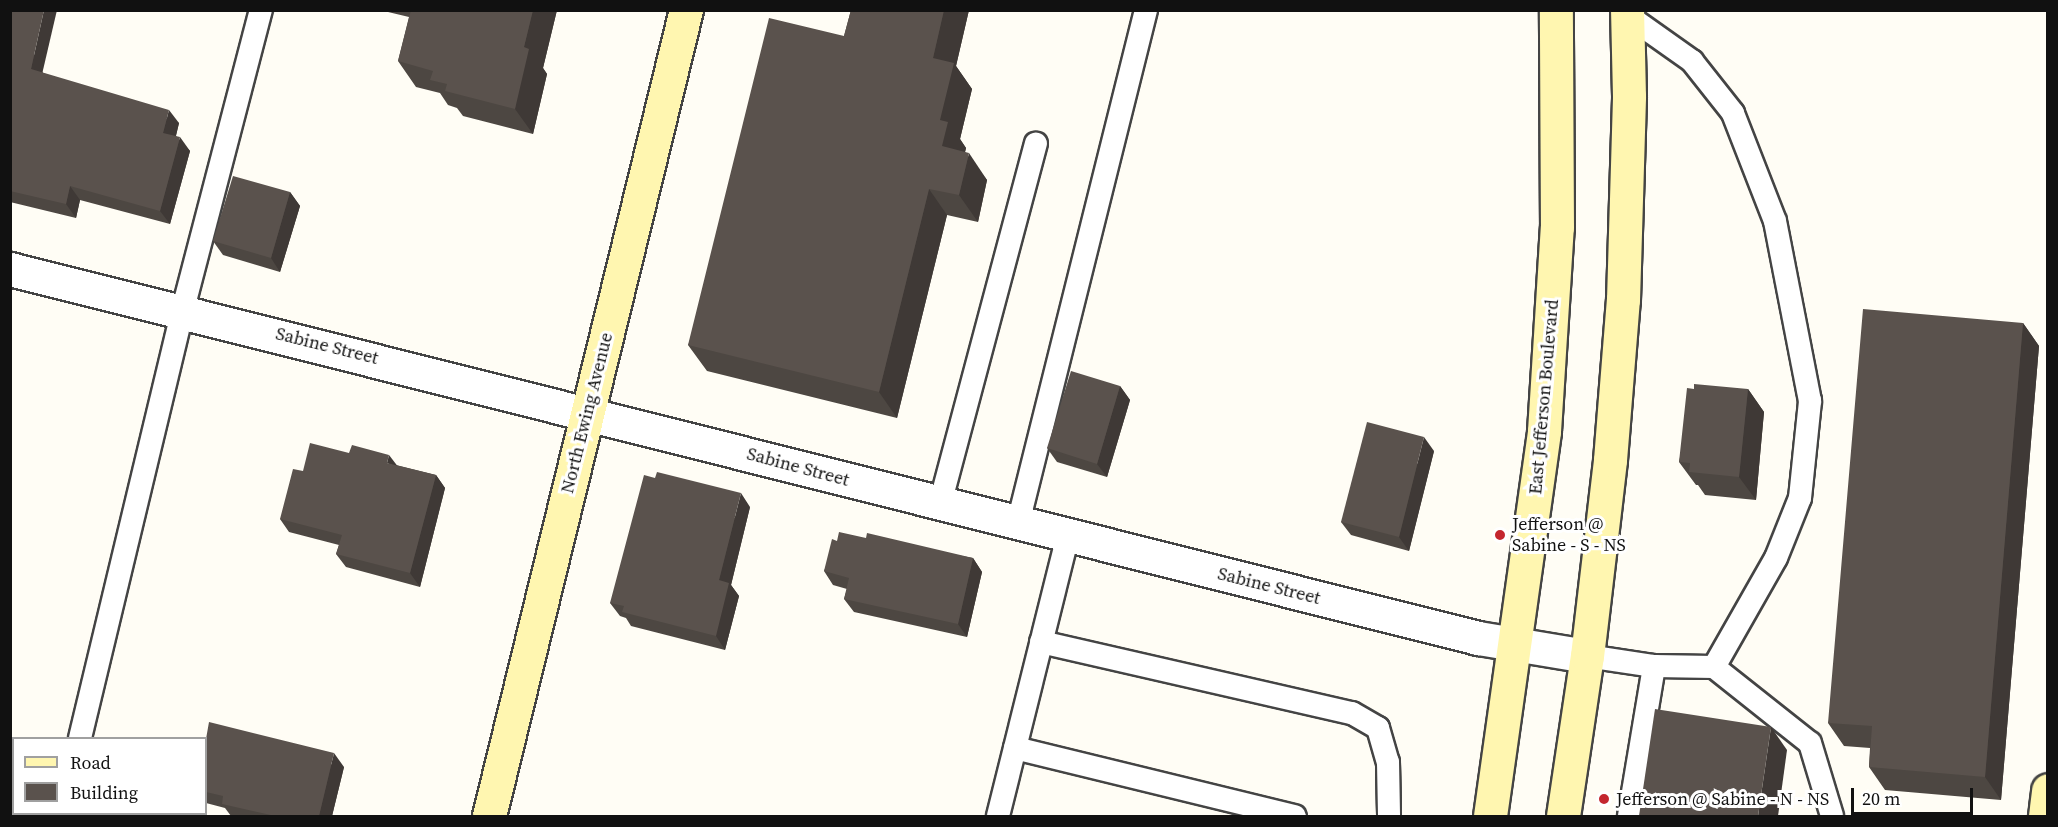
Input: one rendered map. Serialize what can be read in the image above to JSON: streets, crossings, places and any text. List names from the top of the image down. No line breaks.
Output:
{"streets":{"main road":["East Jefferson Boulevard","North Ewing Avenue"],"street":["Sabine Street"]},"crossings":[["Sabine Street","East Jefferson Boulevard"],["Sabine Street","North Ewing Avenue"]],"places":["Jefferson @ Sabine - S - NS","Jefferson @ Sabine - N - NS"],"legend":["Road","Building"],"scale_bar":"20 m"}
